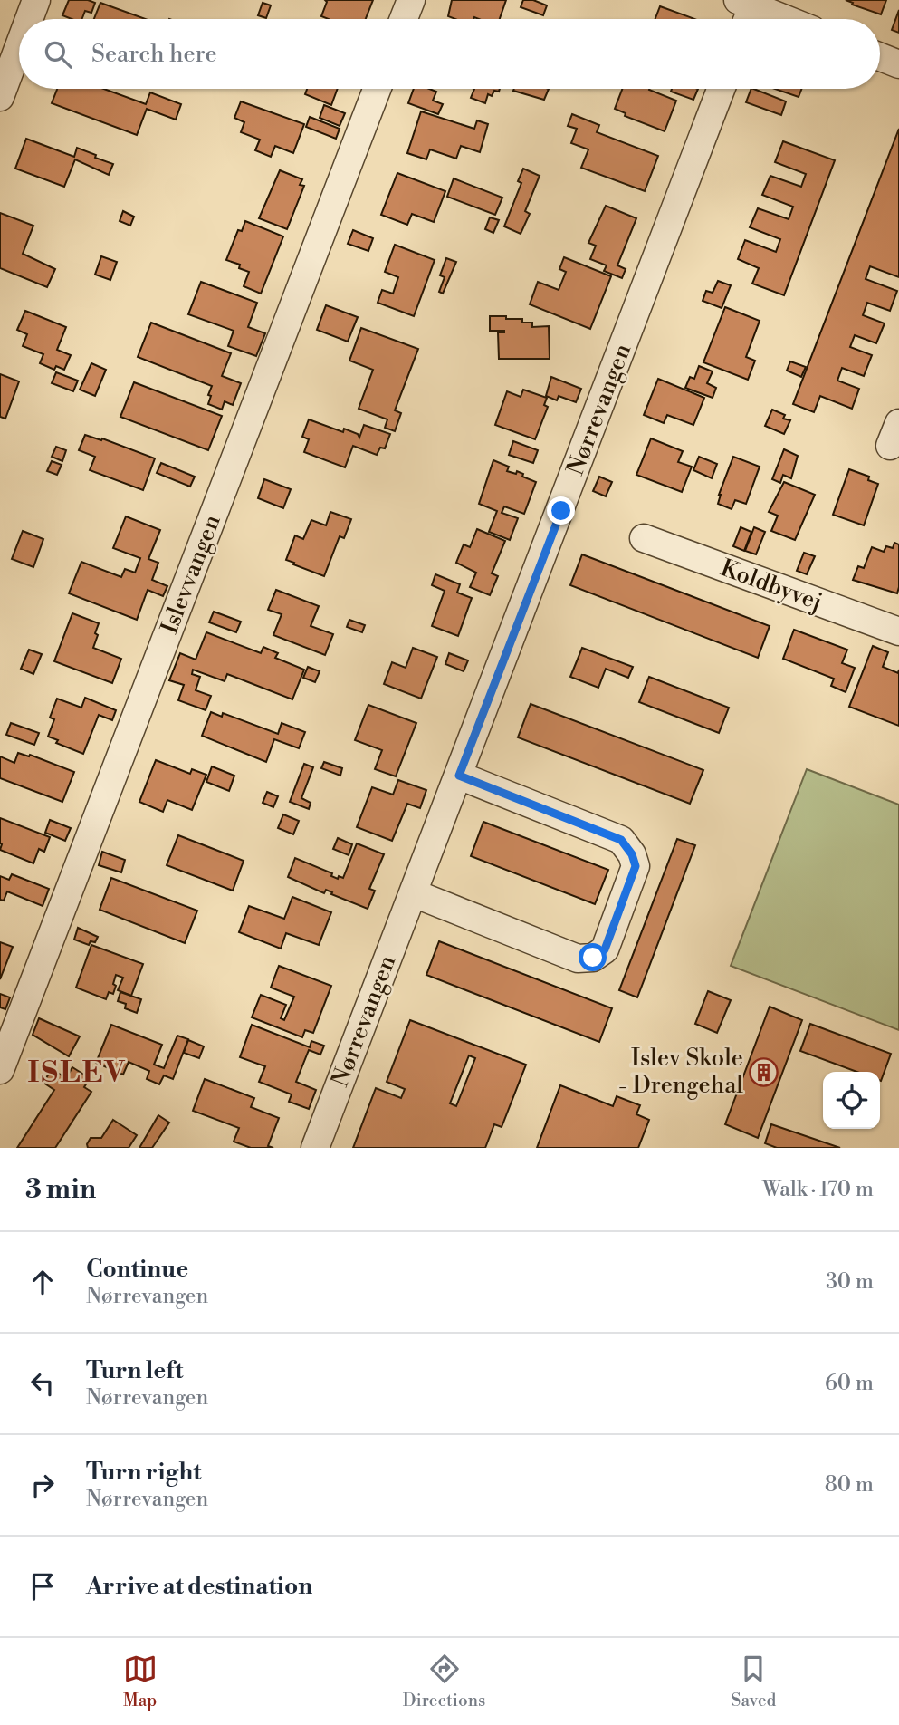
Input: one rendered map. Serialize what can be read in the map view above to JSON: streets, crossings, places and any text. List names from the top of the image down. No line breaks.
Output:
{"streets":{"street":["Nørrevangen","Islevvangen","Koldbyvej"]},"districts":["ISLEV"],"places":{"building":["Islev Skole - Drengehal"]},"page":{"search":"Search here","heading":["3 min","Walk · 170 m"],"list":[["Continue","Nørrevangen","30 m"],["Turn left","Nørrevangen","60 m"],["Turn right","Nørrevangen","80 m"],"Arrive at destination"],"nav":["Map","Directions","Saved"]}}
